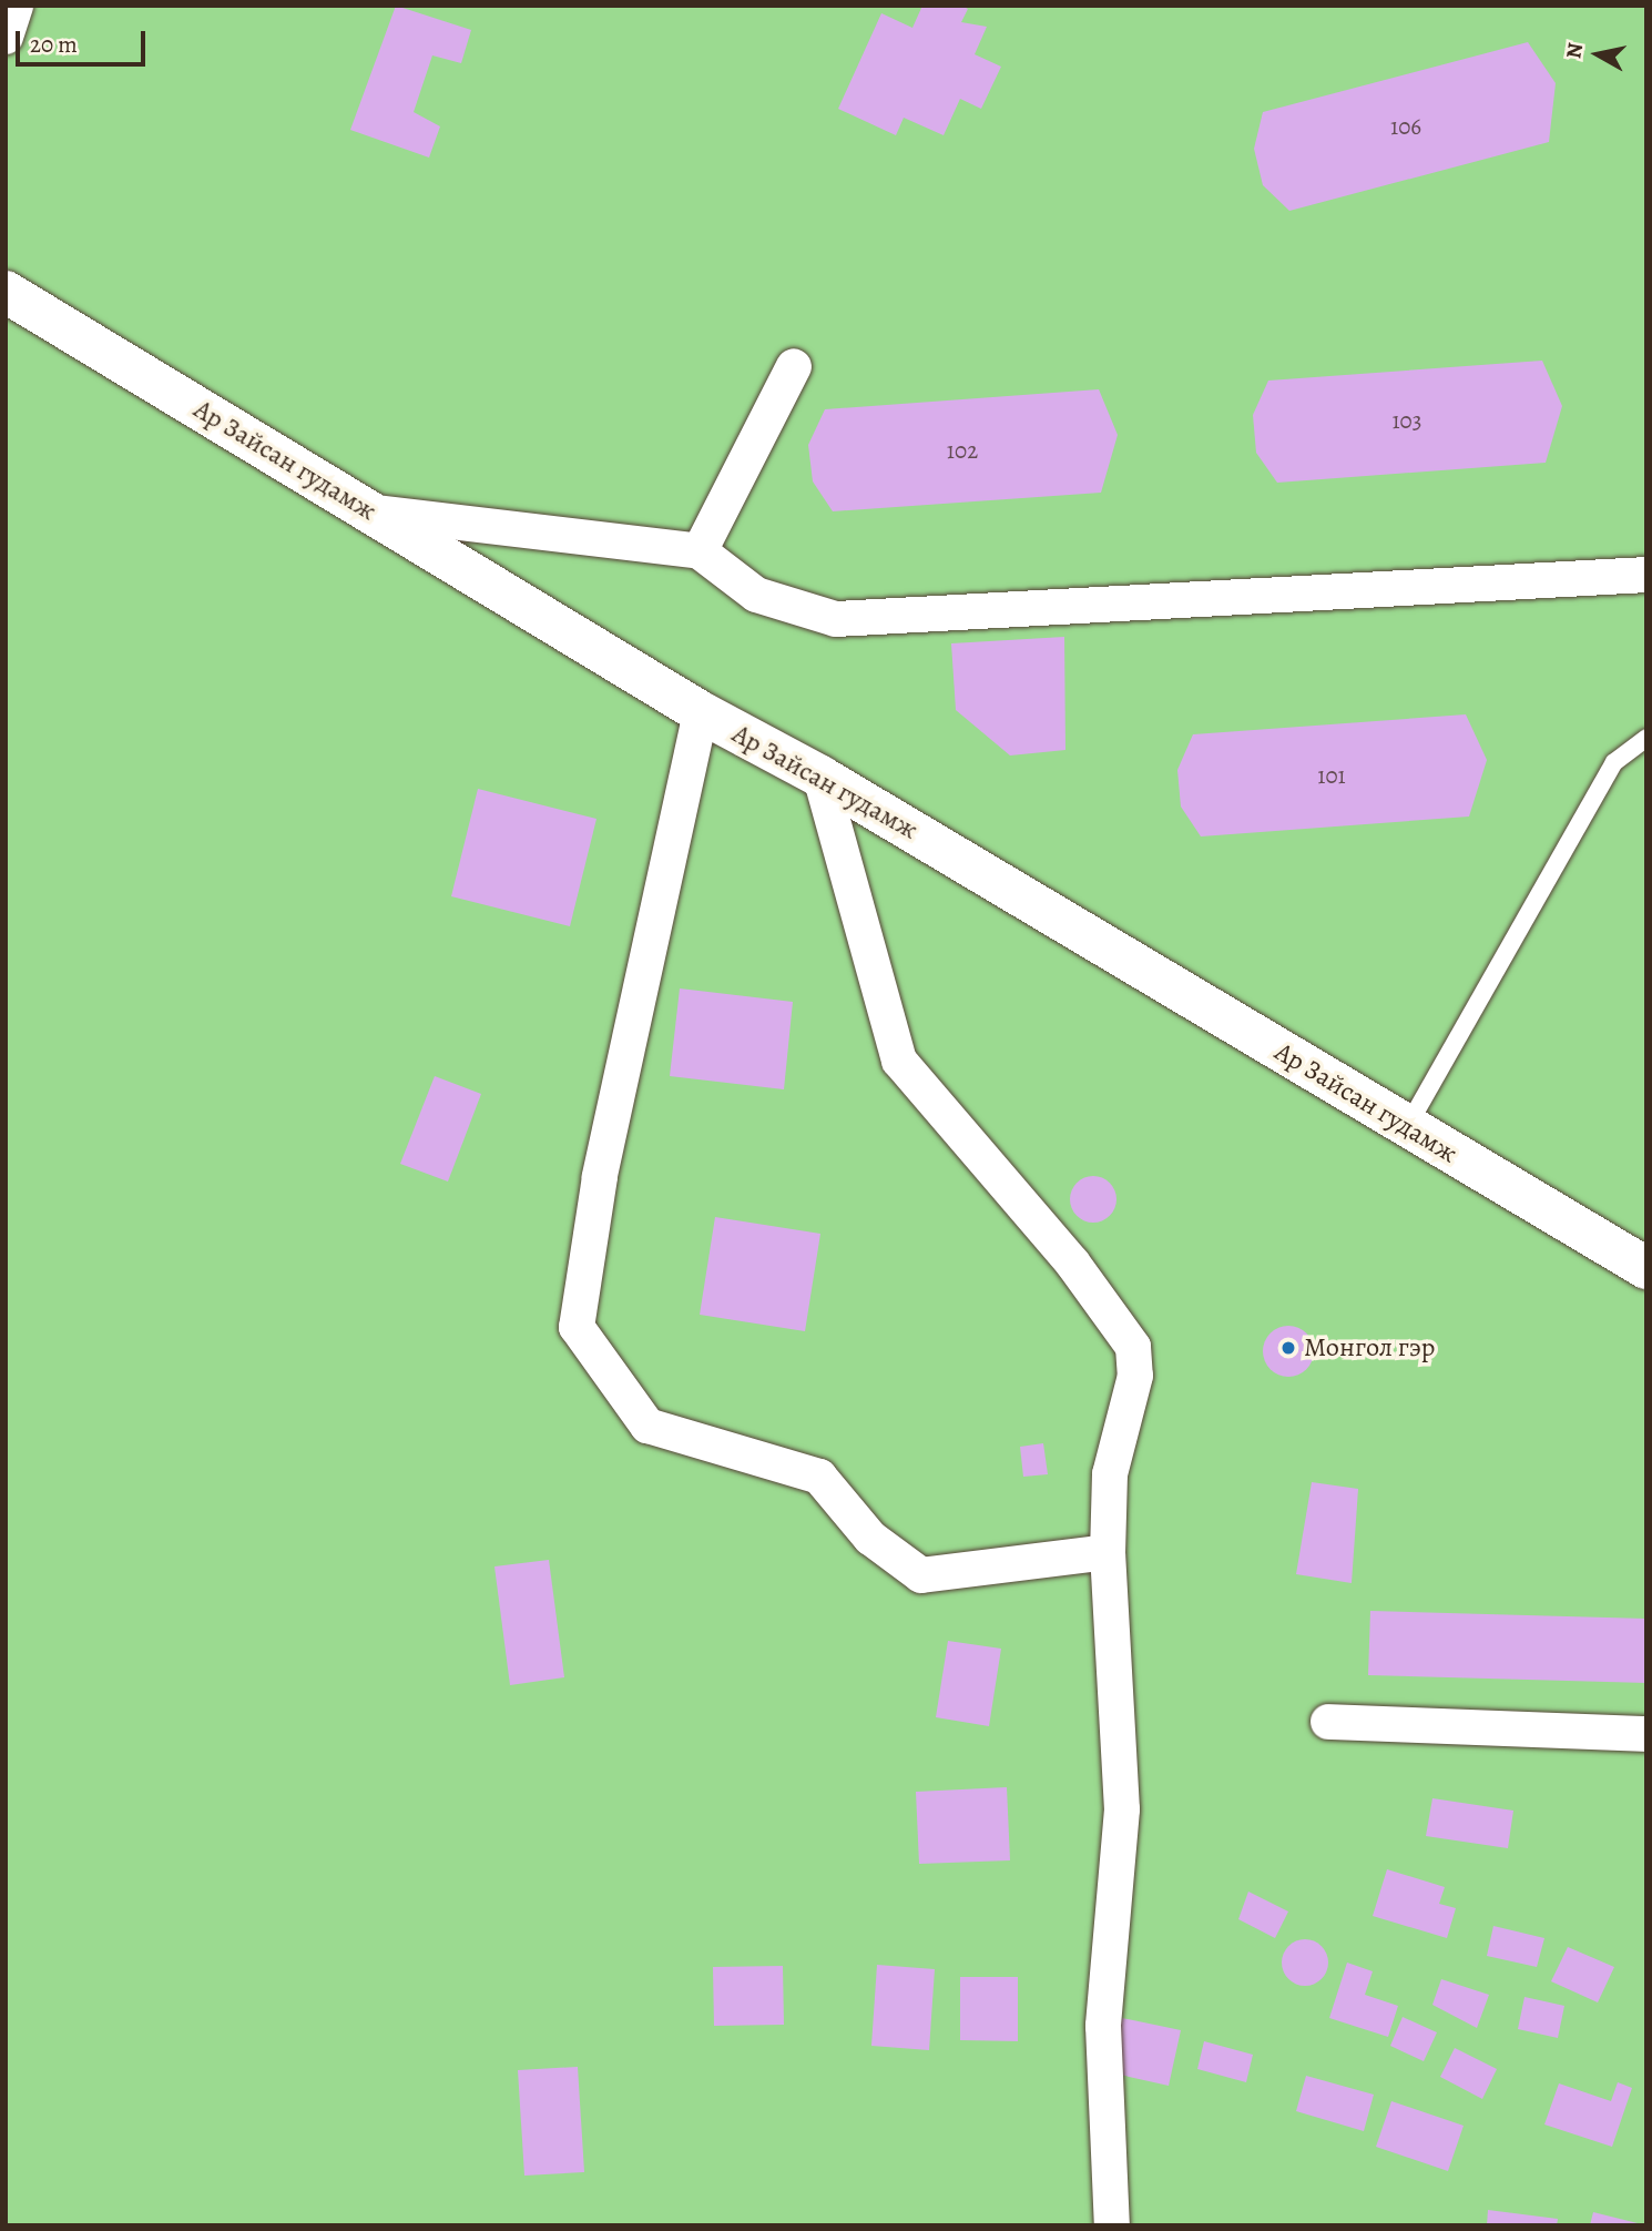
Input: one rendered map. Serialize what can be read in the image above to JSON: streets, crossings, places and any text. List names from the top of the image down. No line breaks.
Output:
{"streets":{"street":["Ар Зайсан гудамж"]},"places":["Монгол гэр"],"house_numbers":["106","103","102","101"],"scale_bar":"20 m","north":"left"}
